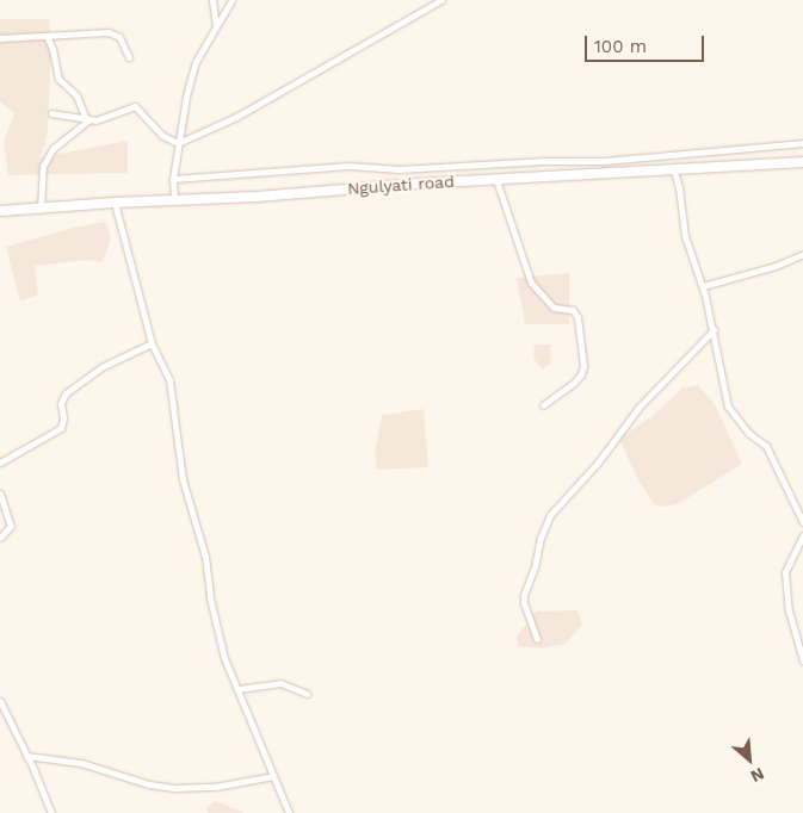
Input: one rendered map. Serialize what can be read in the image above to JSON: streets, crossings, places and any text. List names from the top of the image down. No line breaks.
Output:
{"streets":{"main road":["Ngulyati road"]},"scale_bar":"100 m","north":"bottom right"}
